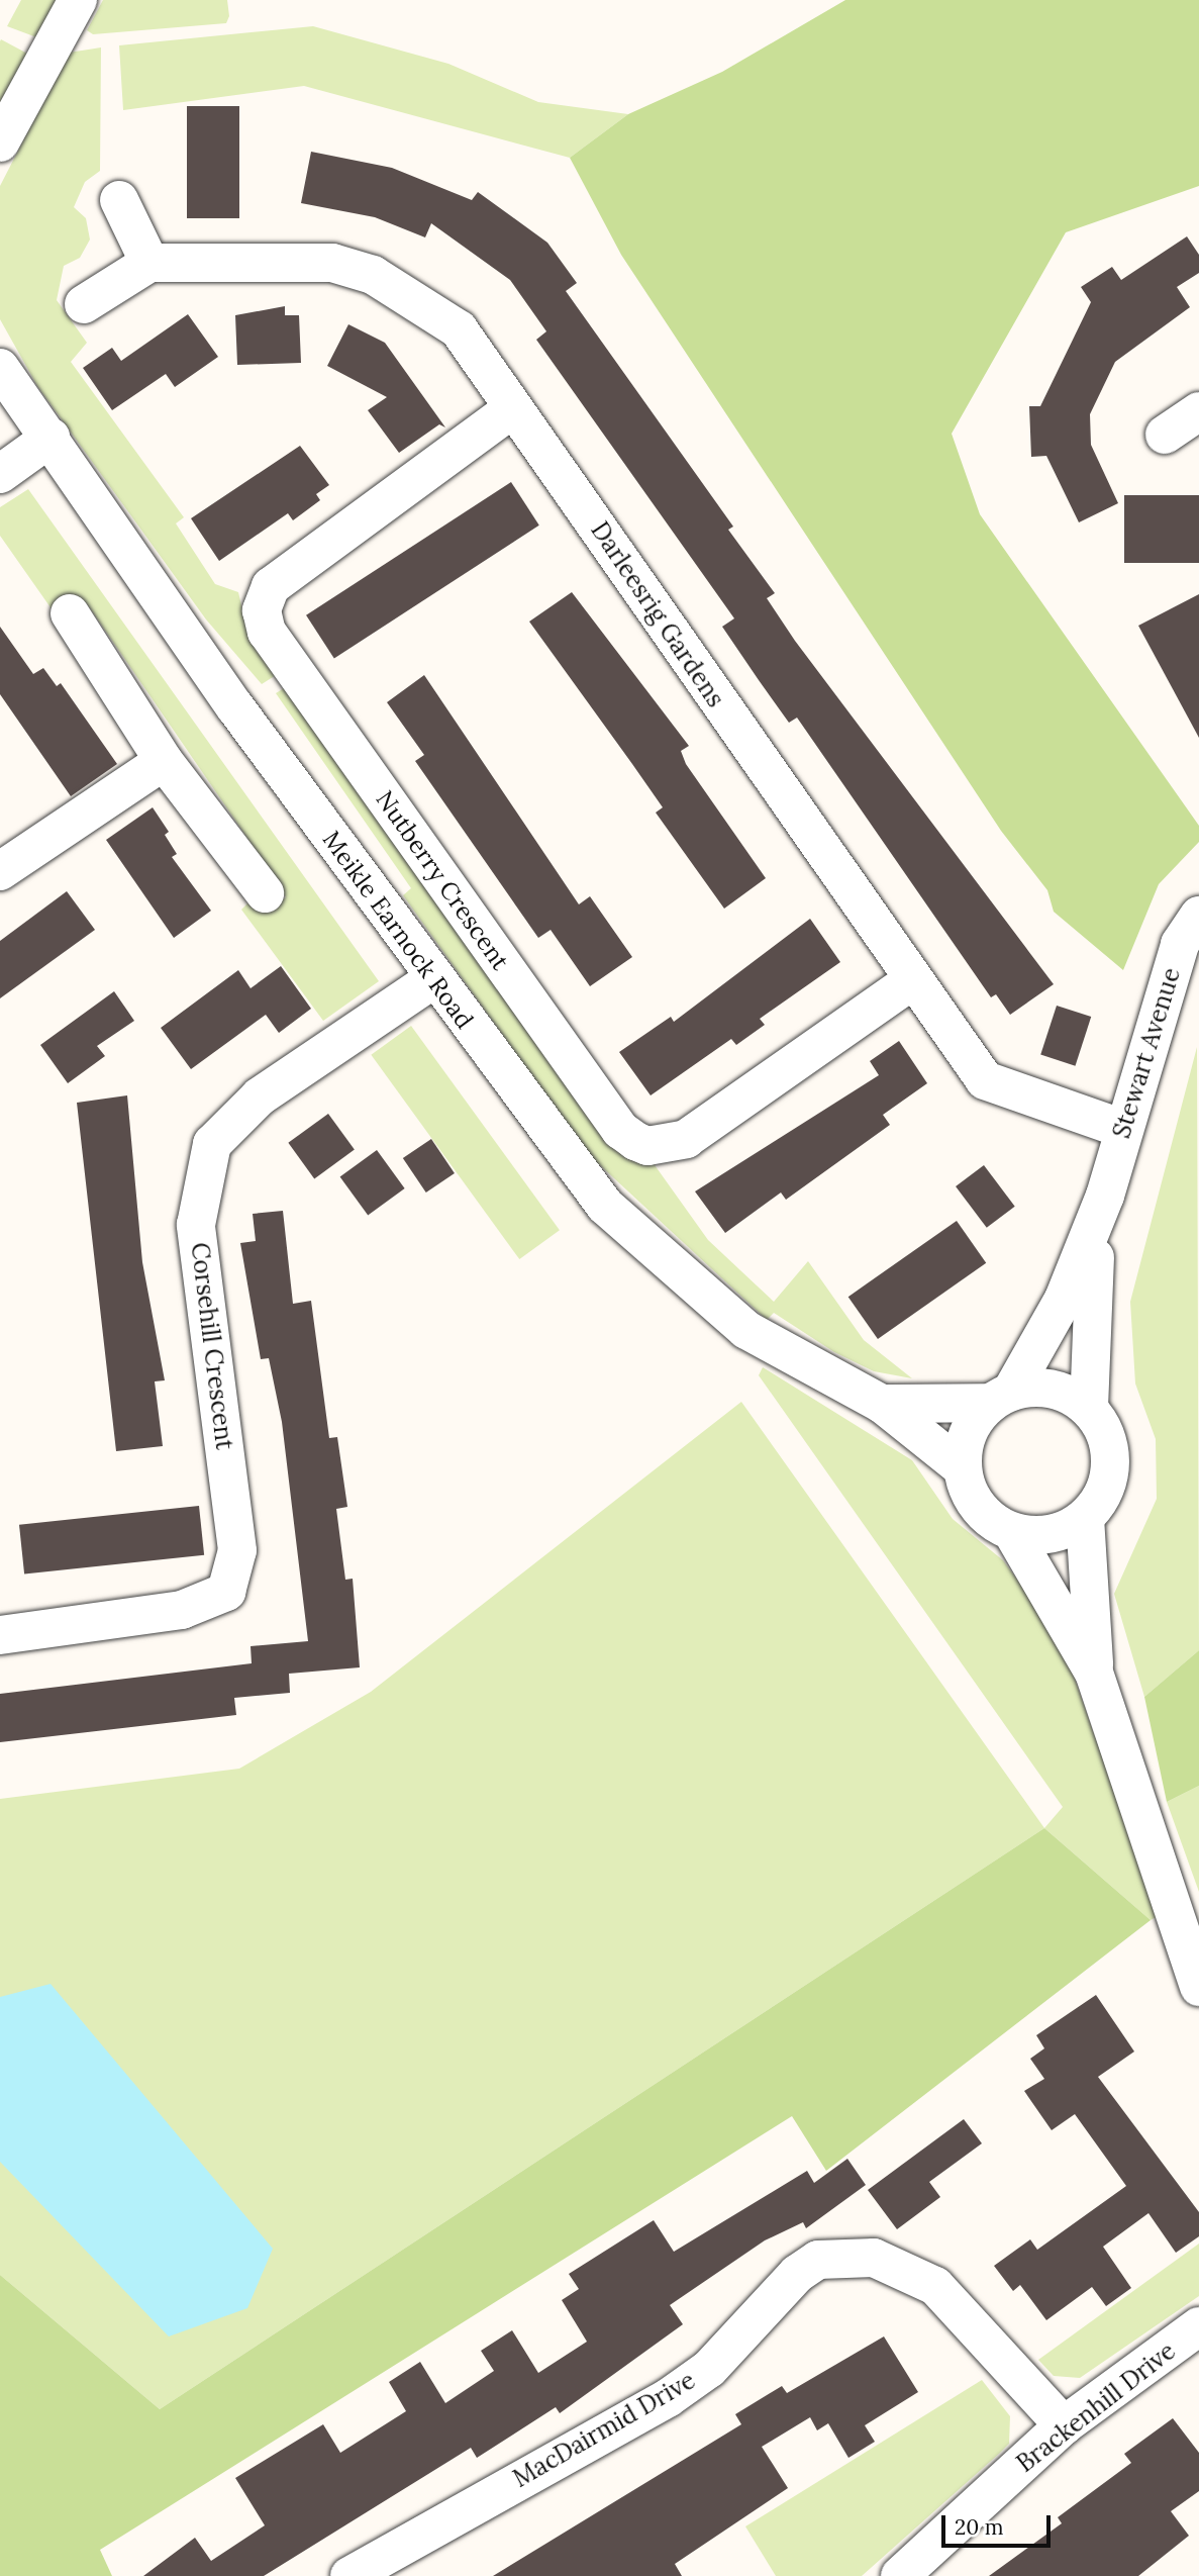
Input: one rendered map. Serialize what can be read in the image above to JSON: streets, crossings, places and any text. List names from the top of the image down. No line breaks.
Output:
{"streets":{"street":["Darleesrig Gardens","Nutberry Crescent","Meikle Earnock Road","Stewart Avenue","Corsehill Crescent","Brackenhill Drive","MacDairmid Drive"]},"crossings":[["Darleesrig Gardens","Nutberry Crescent"],["Darleesrig Gardens","Stewart Avenue"],["Meikle Earnock Road","Stewart Avenue"],["Meikle Earnock Road","Corsehill Crescent"],["Brackenhill Drive","MacDairmid Drive"]],"scale_bar":"20 m"}
